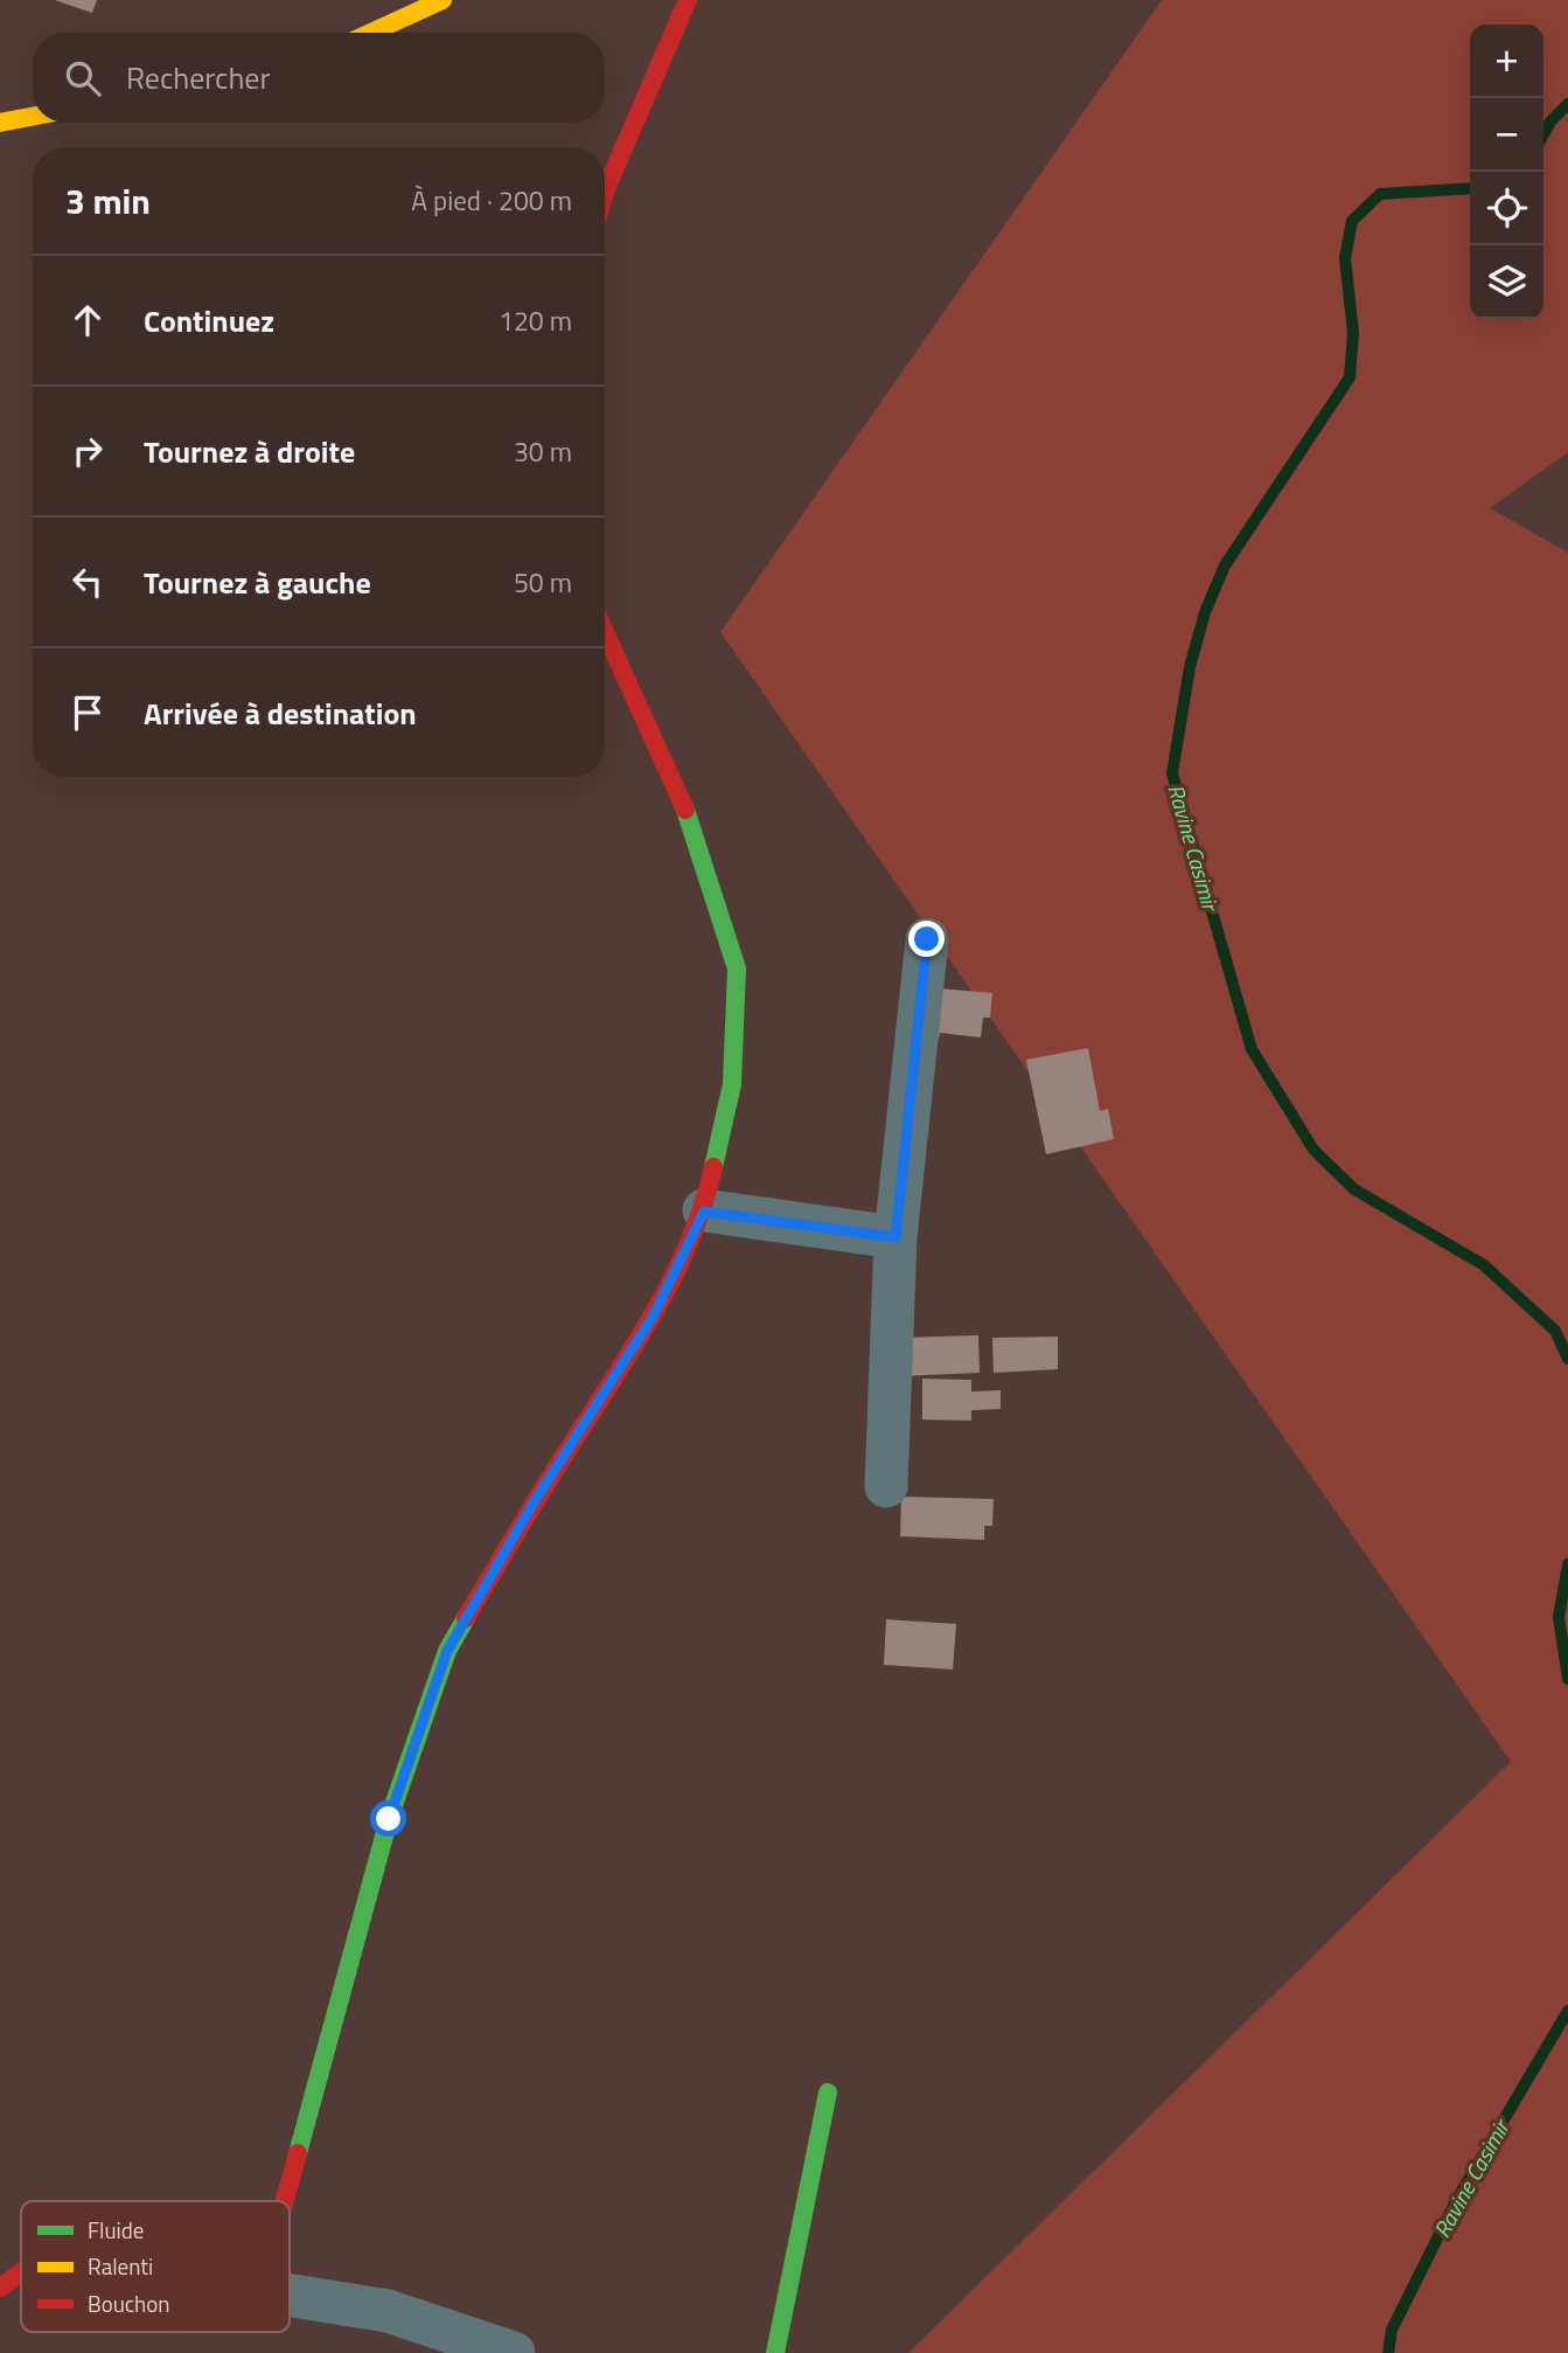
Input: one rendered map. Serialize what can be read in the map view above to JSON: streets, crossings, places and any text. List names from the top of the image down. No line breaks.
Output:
{"water":["Ravine Casimir"],"legend":["Fluide","Ralenti","Bouchon"],"page":{"map_buttons":["+","−"],"search":"Rechercher","heading":["3 min","À pied · 200 m"],"list":[["Continuez","120 m"],["Tournez à droite","30 m"],["Tournez à gauche","50 m"],"Arrivée à destination"]}}
